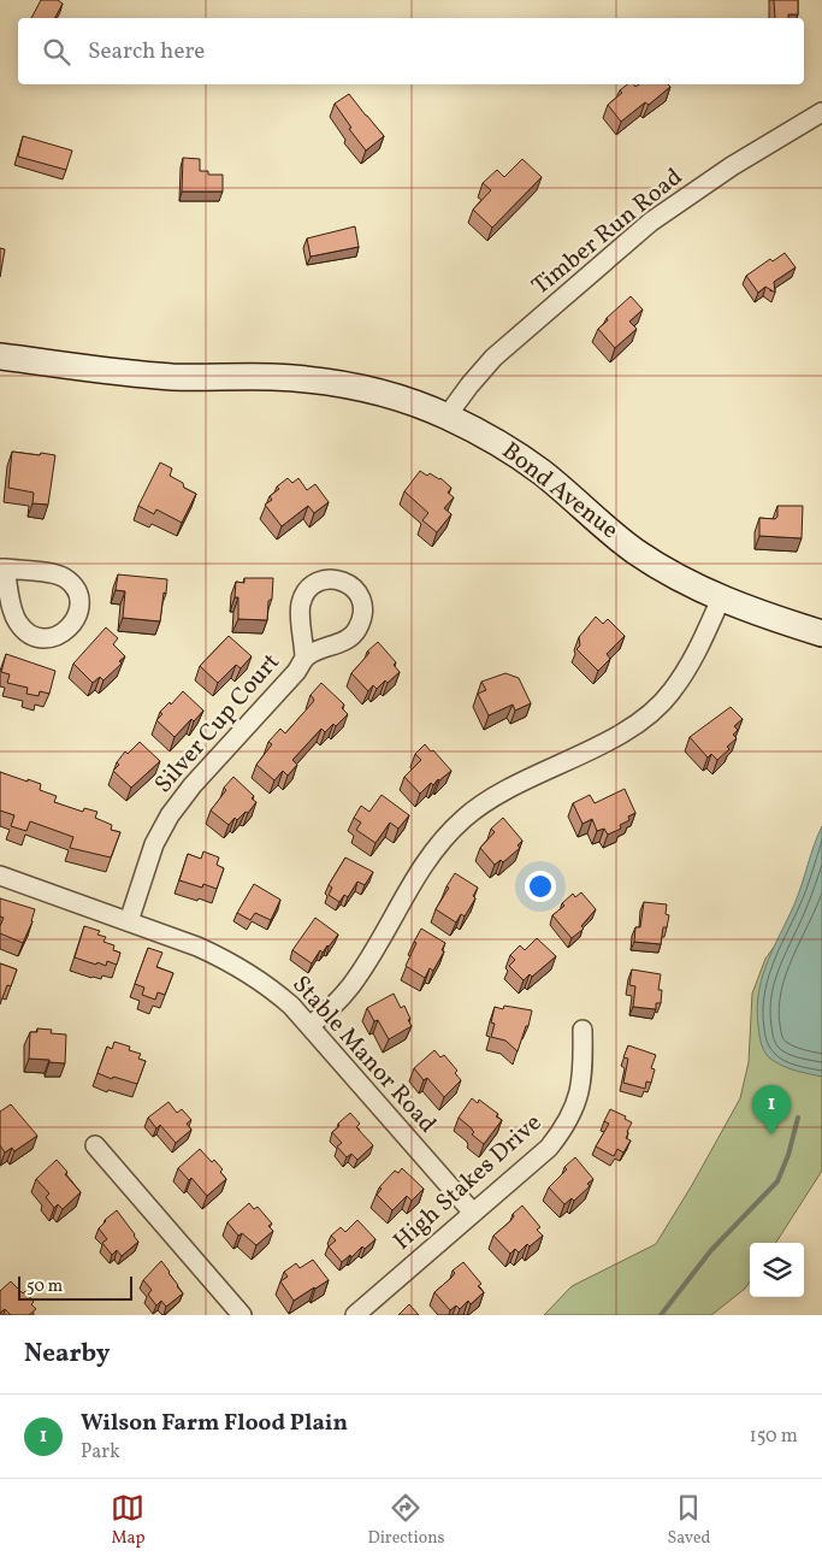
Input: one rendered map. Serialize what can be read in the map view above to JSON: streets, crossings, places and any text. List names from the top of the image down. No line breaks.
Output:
{"streets":{"street":["Timber Run Road","Bond Avenue","Silver Cup Court","Stable Manor Road","High Stakes Drive"]},"crossings":[["Timber Run Road","Bond Avenue"],["Silver Cup Court","Stable Manor Road"],["Stable Manor Road","High Stakes Drive"]],"scale_bar":"50 m","page":{"search":"Search here","pins":"1","scale":"50 m","heading":"Nearby","list":[{"mark":"1","name":"Wilson Farm Flood Plain","note":"Park","value":"150 m"}],"nav":["Map","Directions","Saved"]}}
